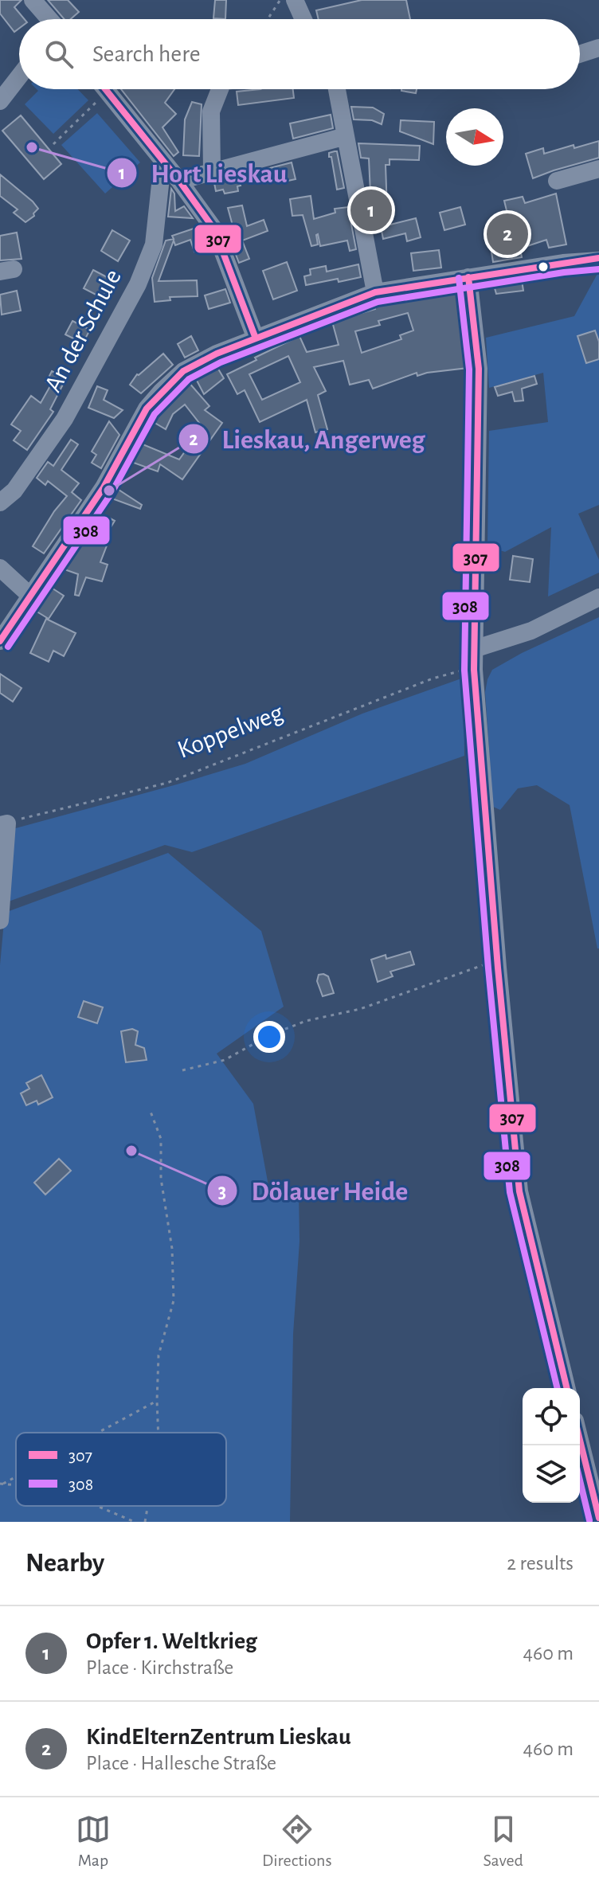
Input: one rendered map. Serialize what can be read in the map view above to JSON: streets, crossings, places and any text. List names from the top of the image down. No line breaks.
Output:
{"streets":{"street":["An der Schule"],"path":["Koppelweg"]},"places":["Hort Lieskau","Lieskau, Angerweg","Dölauer Heide"],"lines":["transit line 307","transit line 308"],"legend":["307","308"],"north":"right","page":{"search":"Search here","pins":["1","2"],"heading":["Nearby","2 results"],"list":[{"mark":"1","name":"Opfer 1. Weltkrieg","note":"Place · Kirchstraße","value":"460 m"},{"mark":"2","name":"KindElternZentrum Lieskau","note":"Place · Hallesche Straße","value":"460 m"}],"nav":["Map","Directions","Saved"]}}
